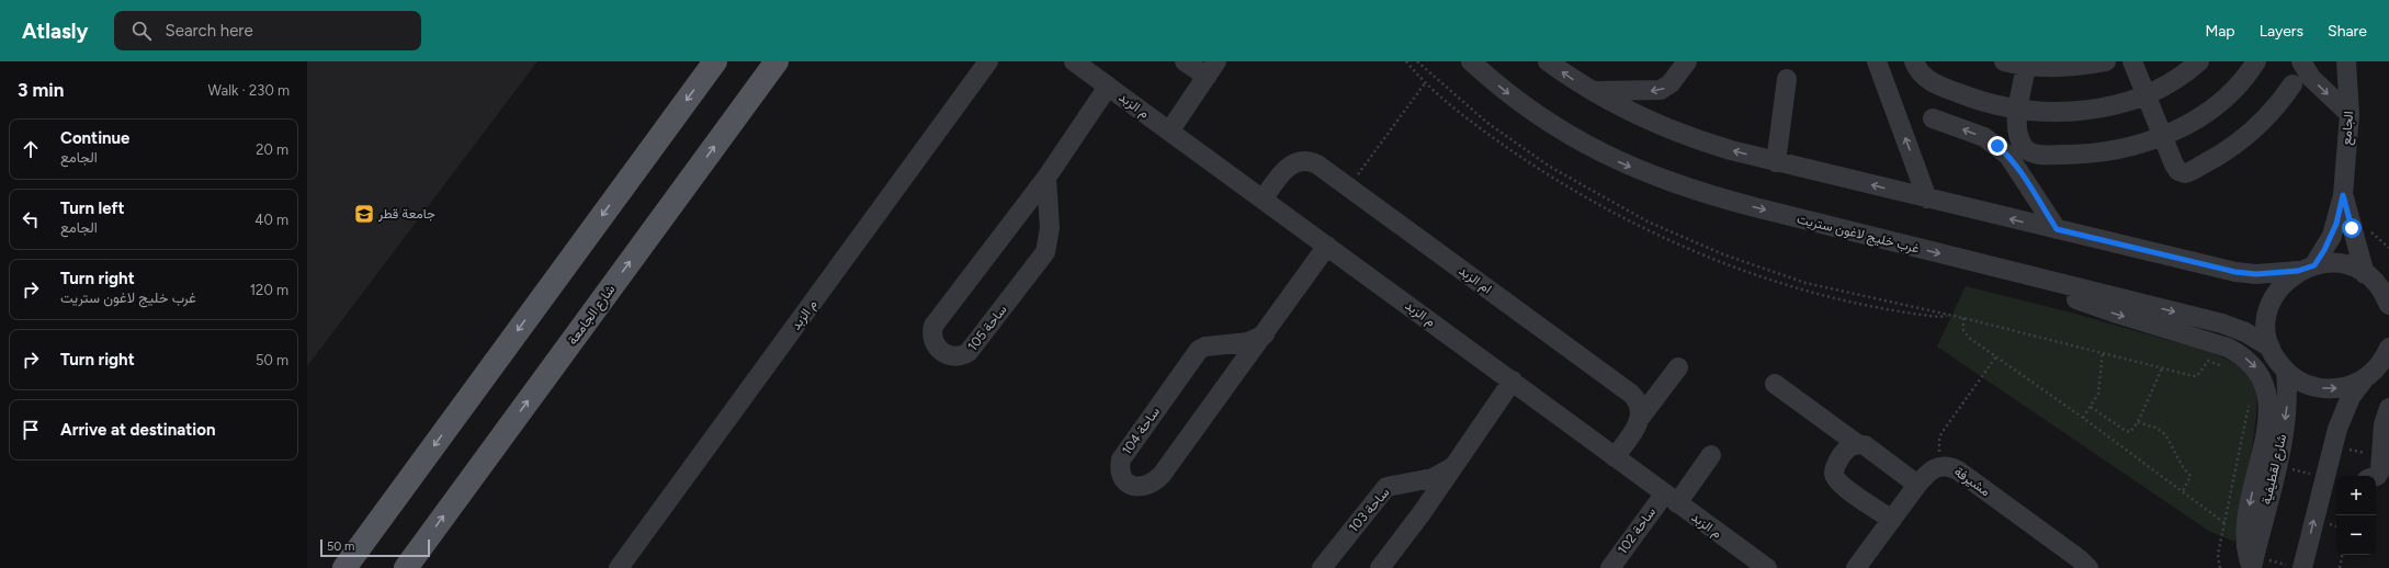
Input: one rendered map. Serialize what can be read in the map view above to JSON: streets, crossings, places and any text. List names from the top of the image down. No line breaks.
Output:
{"streets":{"main road":["شارع الجامعة"],"street":["م الزبد","الجامع","غرب خليج لاغون ستريت","ام الزبد","ساحة 105","ساحة 104","شارع لقطيفية","مشيرفة","ساحة 103","ساحة 102"]},"crossings":[["م الزبد","ام الزبد"],["م الزبد","ساحة 105"],["م الزبد","ساحة 104"],["م الزبد","ساحة 103"],["م الزبد","ساحة 102"],["الجامع","غرب خليج لاغون ستريت"]],"places":{"school or university":["جامعة قطر"]},"scale_bar":"50 m","page":{"header":"Atlasly","search":"Search here","nav":["Map","Layers","Share"],"heading":["3 min","Walk · 230 m"],"list":[["Continue","الجامع","20 m"],["Turn left","الجامع","40 m"],["Turn right","غرب خليج لاغون ستريت","120 m"],["Turn right","50 m"],"Arrive at destination"],"map_buttons":["+","−"],"scale":"50 m"}}
